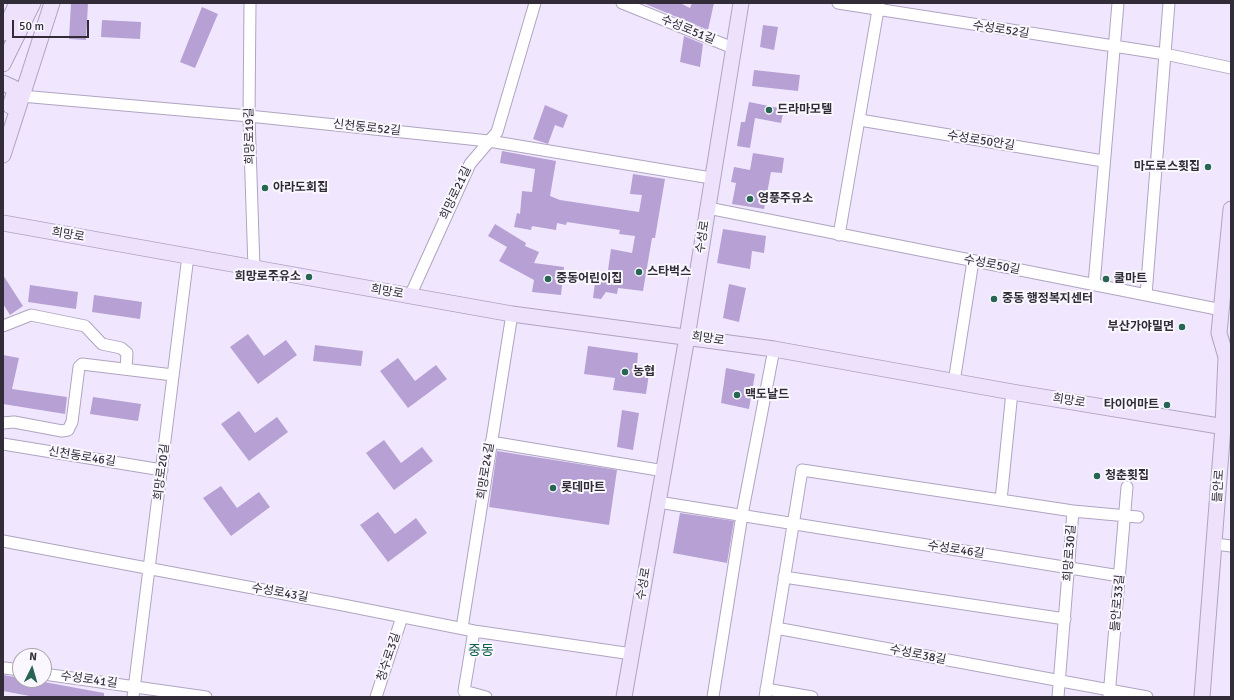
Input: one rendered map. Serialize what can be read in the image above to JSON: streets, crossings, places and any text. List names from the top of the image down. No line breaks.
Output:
{"streets":{"main road":["희망로","수성로","들안로"],"street":["수성로51길","수성로52길","신천동로52길","희망로19길","수성로50안길","희망로21길","수성로50길","신천동로46길","희망로24길","희망로20길","수성로46길","희망로30길","수성로43길","들안로33길","수성로38길","청수로3길","수성로41길"]},"crossings":[["수성로51길","수성로"],["신천동로52길","희망로19길"],["신천동로52길","희망로21길"],["신천동로52길","수성로"],["희망로19길","희망로"],["희망로21길","희망로"],["희망로","수성로"],["희망로","희망로24길"],["희망로","희망로20길"],["희망로","들안로"],["수성로","수성로50길"],["수성로","수성로46길"],["수성로","수성로43길"],["수성로50길","들안로"],["신천동로46길","희망로20길"],["희망로24길","수성로43길"],["희망로20길","수성로43길"],["희망로20길","수성로41길"],["수성로46길","희망로30길"],["수성로46길","들안로33길"],["희망로30길","수성로38길"],["수성로43길","청수로3길"]],"districts":["중동"],"places":["드라마모텔","마도로스횟집","아라도회집","영풍주유소","스타벅스","희망로주유소","중동어린이집","쿨마트","중동 행정복지센터","부산가야밀면","농협","맥도날드","타이어마트","청춘횟집","롯데마트"],"scale_bar":"50 m","north":"top"}
